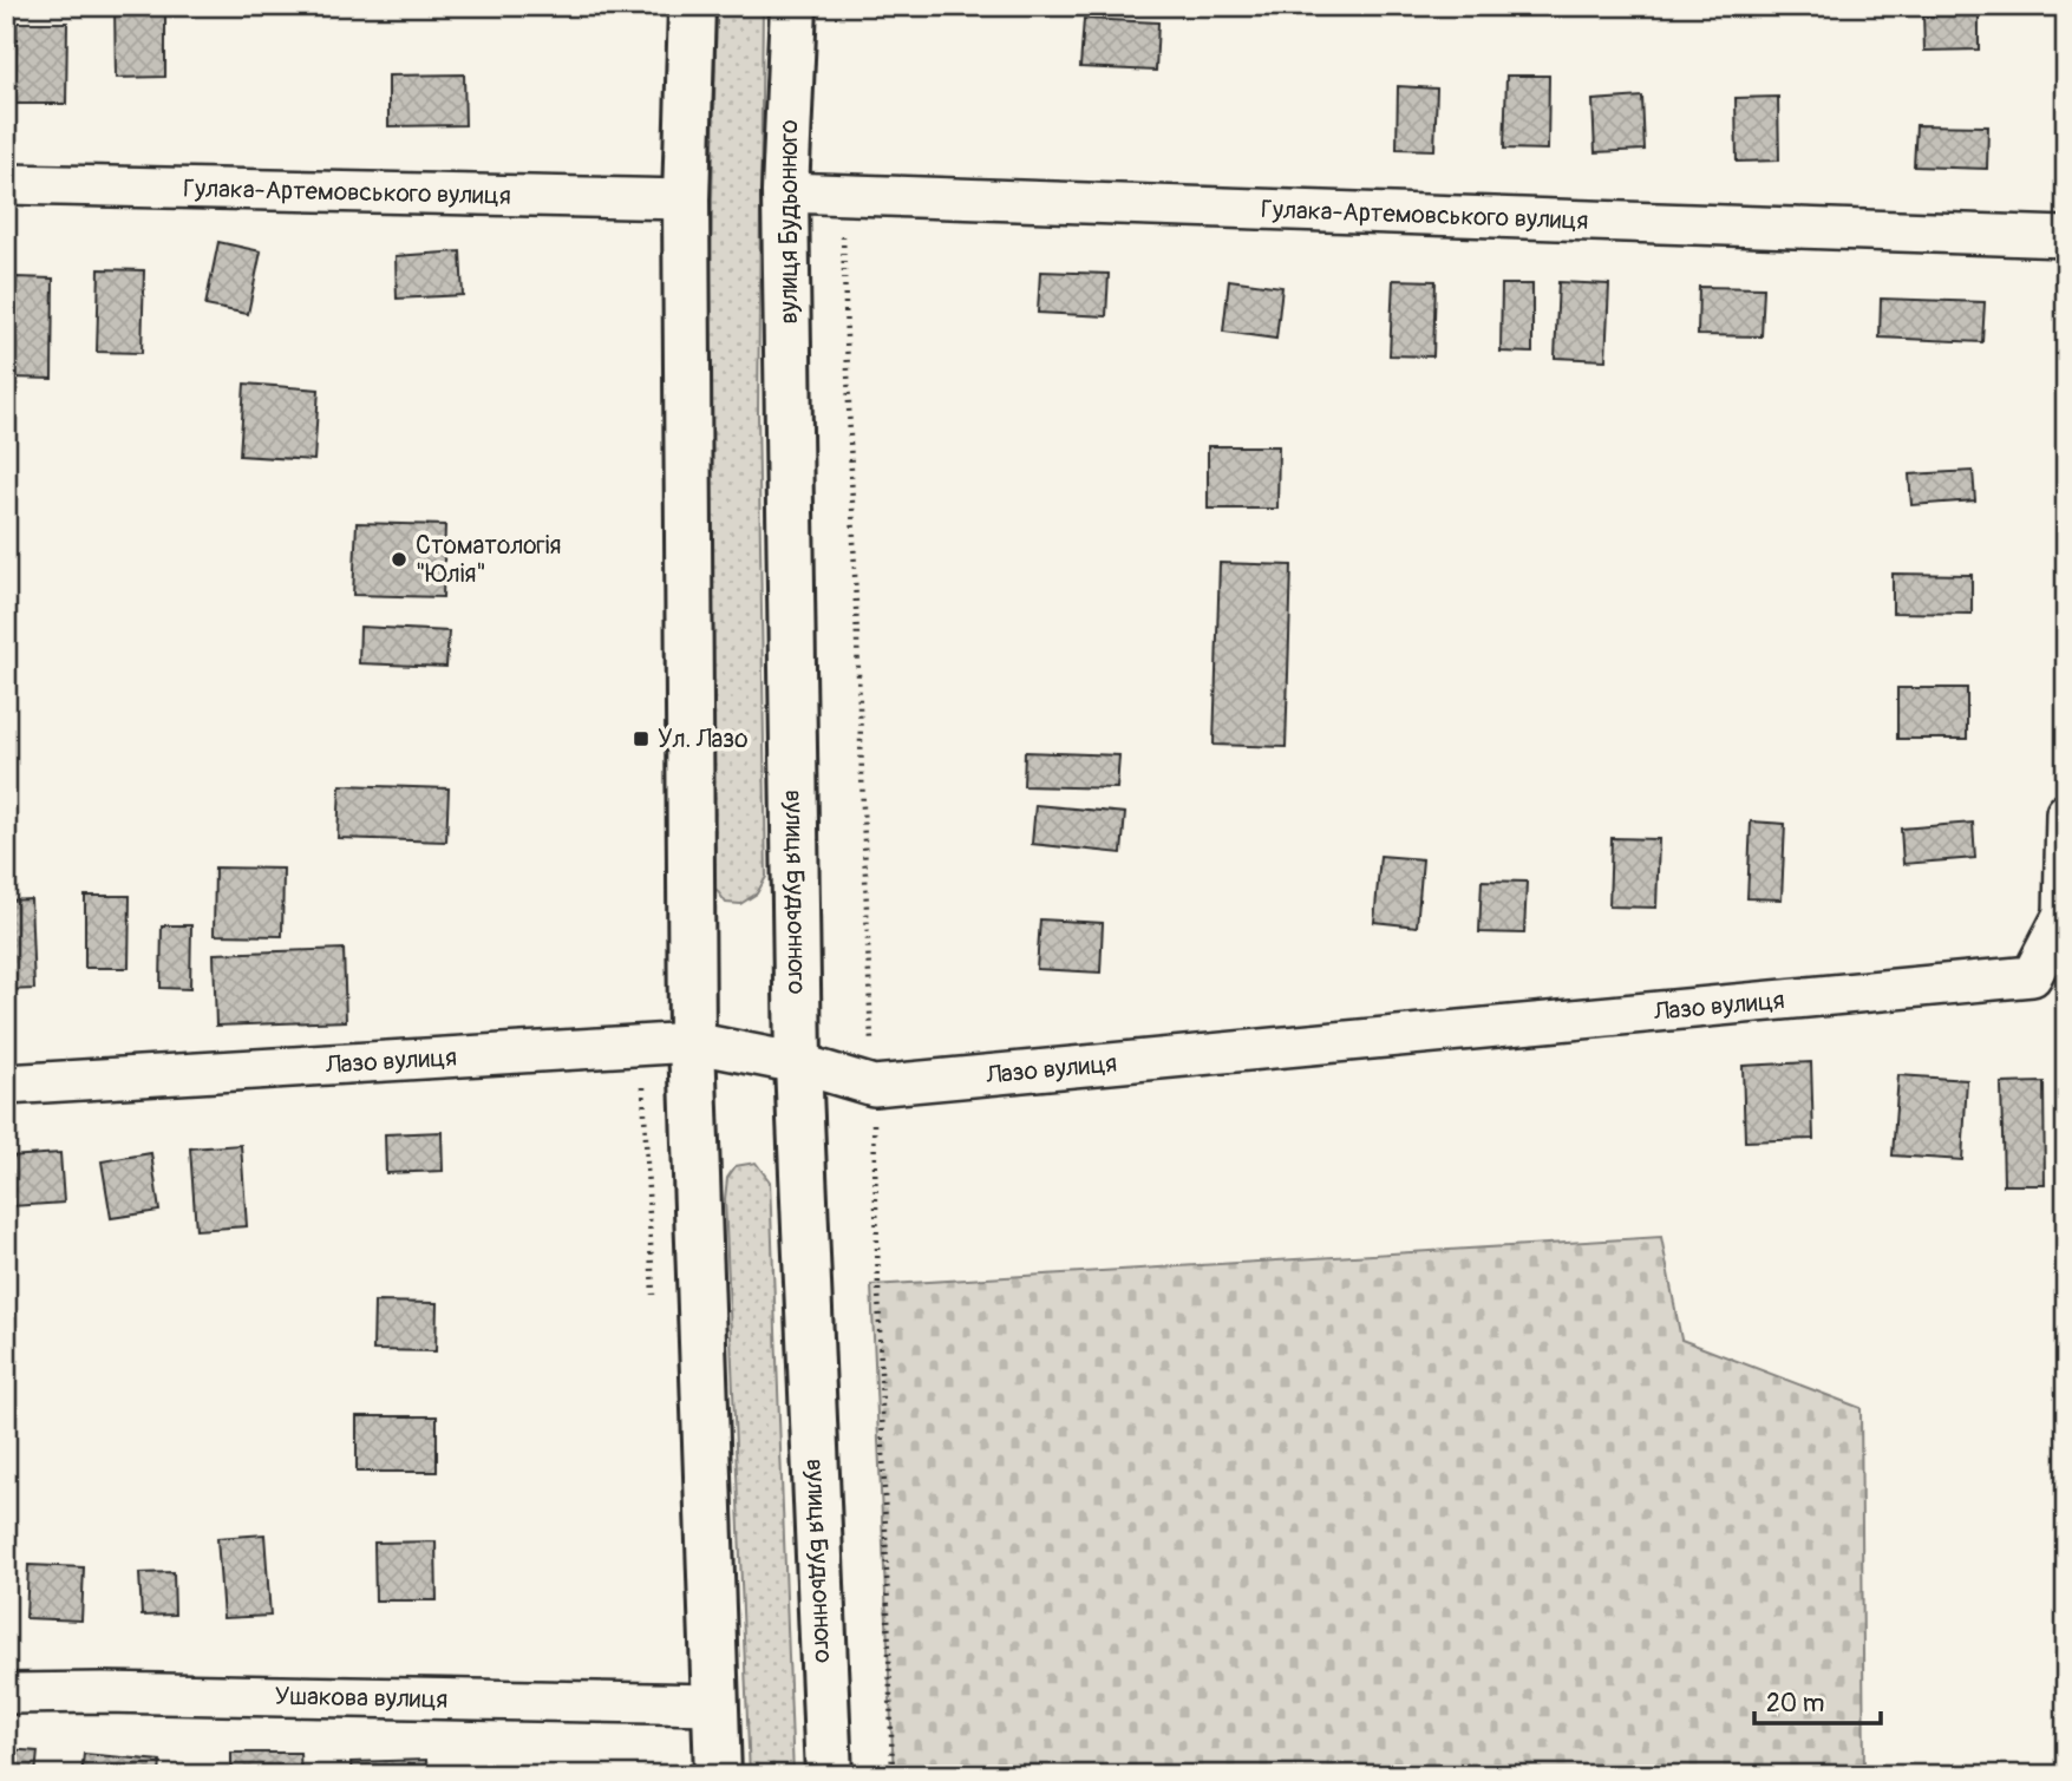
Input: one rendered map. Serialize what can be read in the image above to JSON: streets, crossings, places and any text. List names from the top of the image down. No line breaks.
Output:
{"streets":{"main road":["вулиця Будьонного"],"street":["Гулака-Артемовського вулиця","Лазо вулиця","Ушакова вулиця"]},"crossings":[["Гулака-Артемовського вулиця","вулиця Будьонного"],["вулиця Будьонного","Лазо вулиця"]],"places":{"other":["Стоматологія \"Юлія\""],"transit":["Ул. Лазо"]},"scale_bar":"20 m"}
